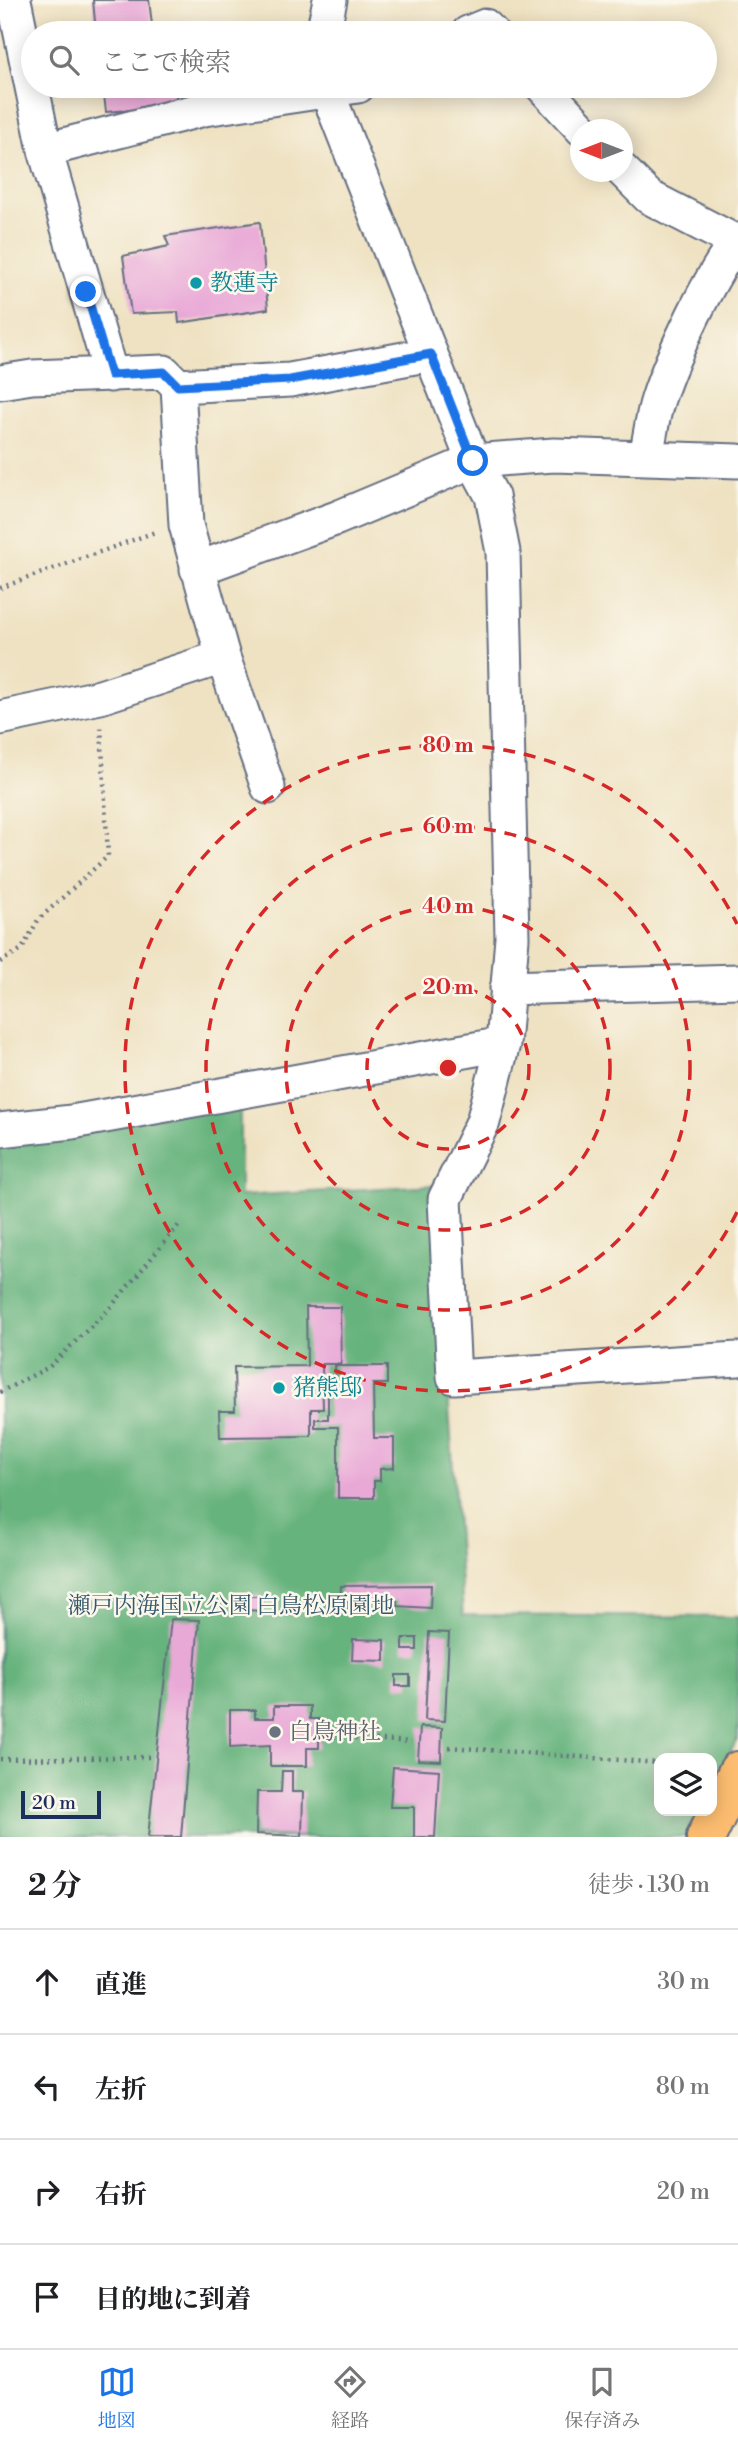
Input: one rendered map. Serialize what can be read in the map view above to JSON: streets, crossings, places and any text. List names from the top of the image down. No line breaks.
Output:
{"parks":["瀬戸内海国立公園 白鳥松原園地"],"places":["教蓮寺","猪熊邸","白鳥神社"],"scale_bar":"20 m","north":"left","page":{"search":"ここで検索","scale":"20 m","heading":["2 分","徒歩 · 130 m"],"list":[["直進","30 m"],["左折","80 m"],["右折","20 m"],"目的地に到着"],"nav":["地図","経路","保存済み"]},"rings":["80 m","60 m","40 m","20 m"]}
